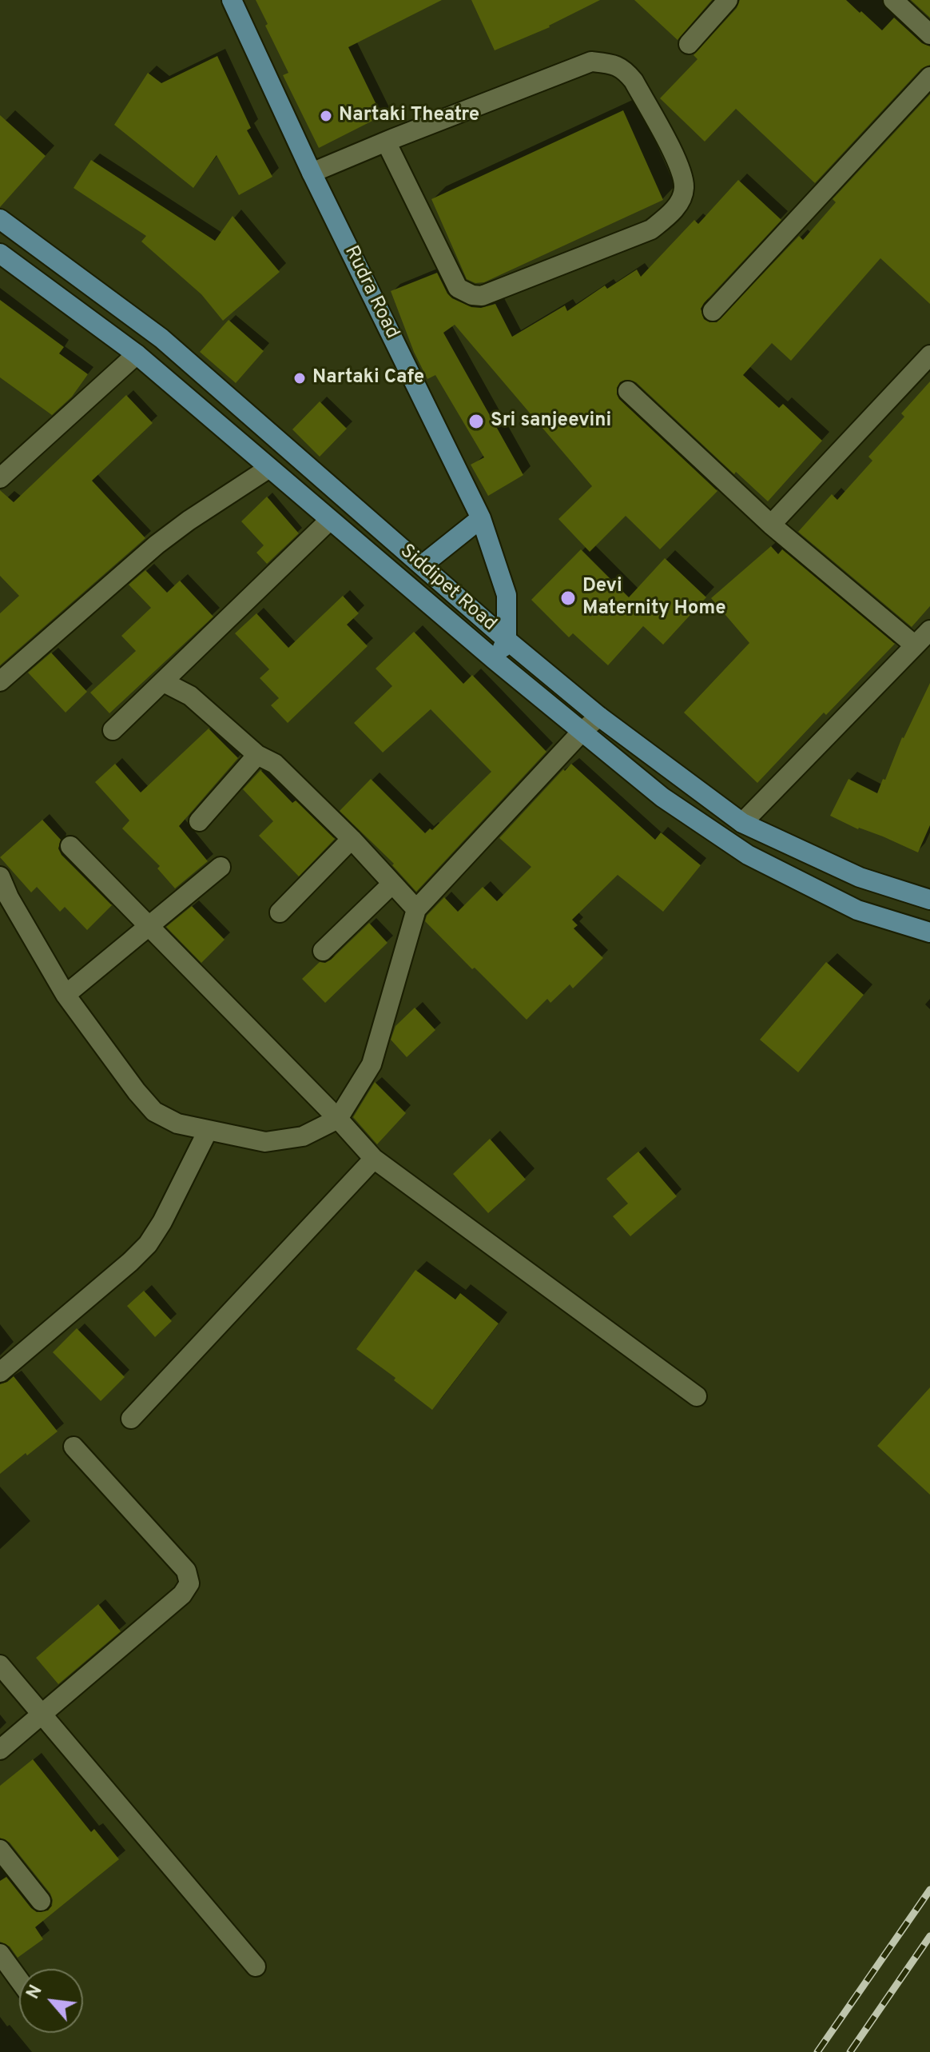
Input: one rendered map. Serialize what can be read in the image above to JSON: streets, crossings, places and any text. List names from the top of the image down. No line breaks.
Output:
{"streets":{"main road":["Rudra Road","Siddipet Road"]},"crossings":[["Rudra Road","Siddipet Road"]],"places":["Nartaki Theatre","Nartaki Cafe","Sri sanjeevini","Devi Maternity Home"],"north":"top left"}
